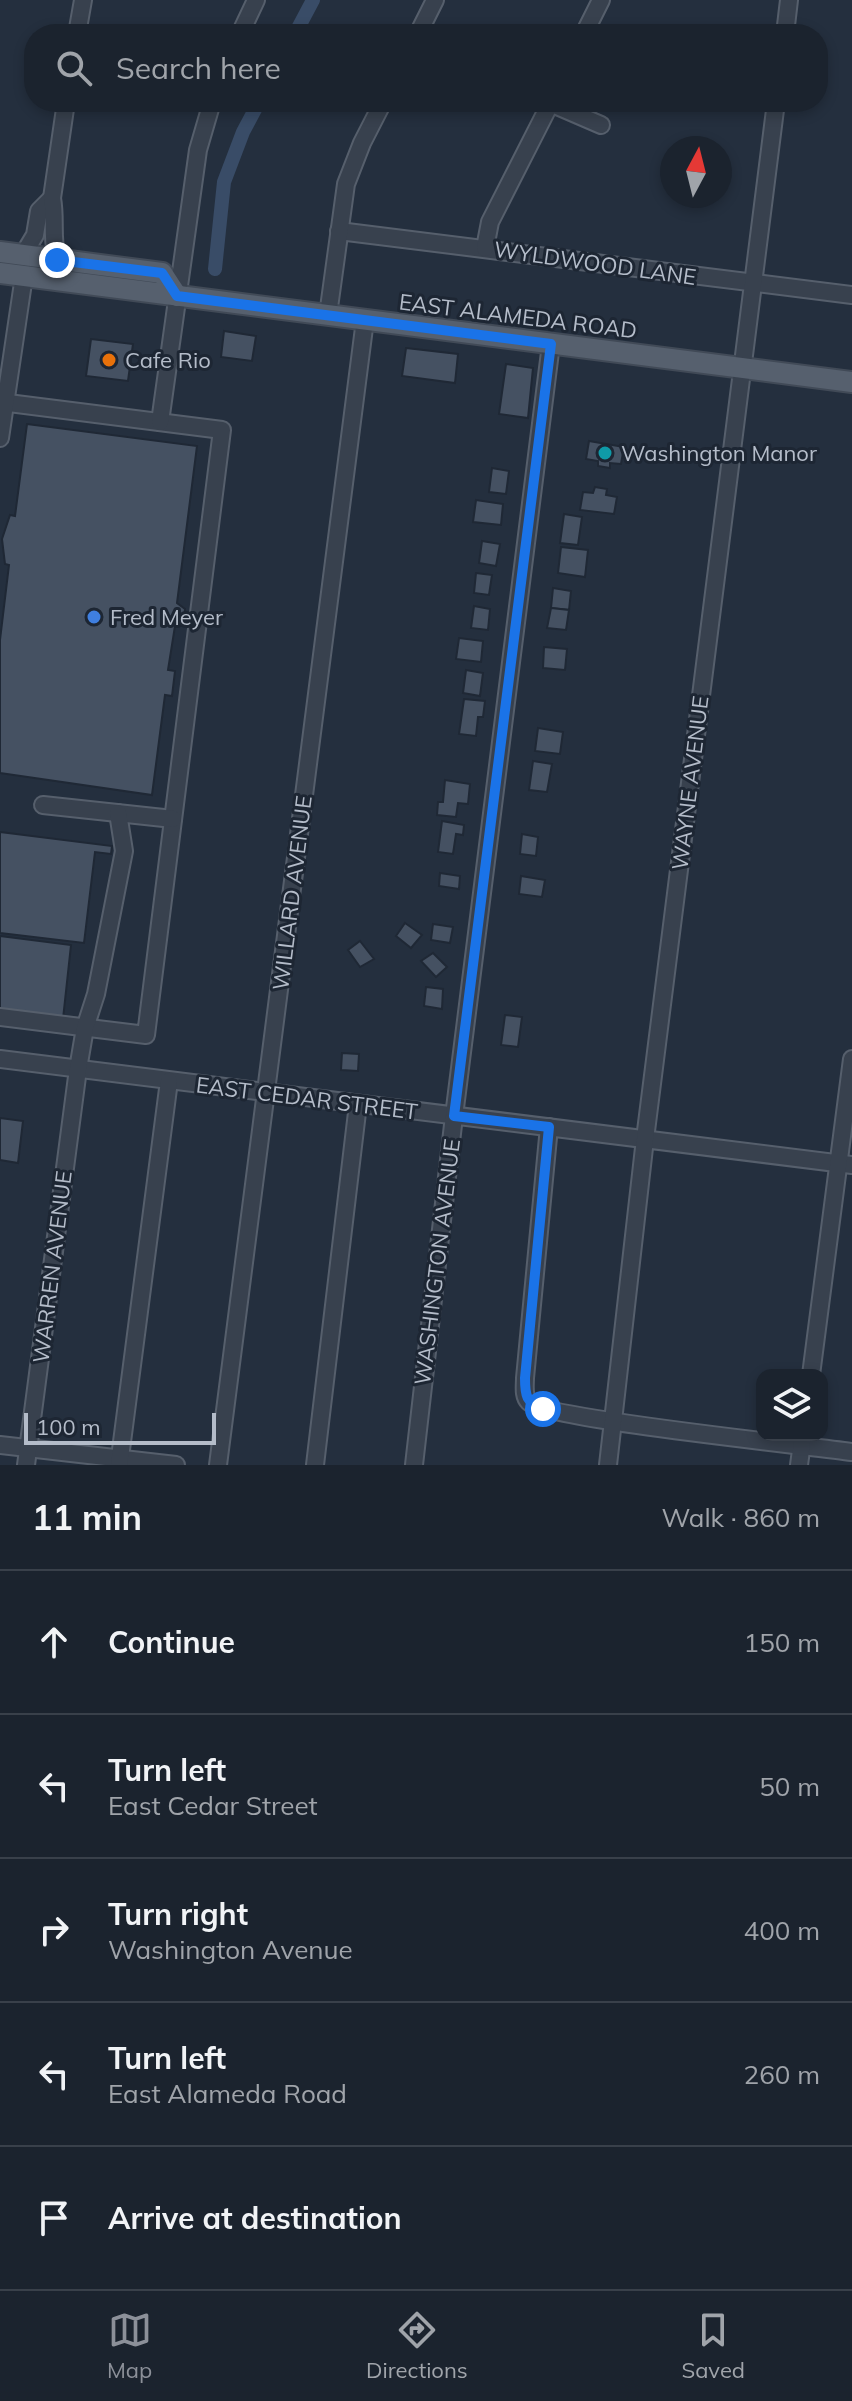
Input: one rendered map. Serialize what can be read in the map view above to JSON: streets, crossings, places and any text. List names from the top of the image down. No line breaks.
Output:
{"streets":{"main road":["EAST ALAMEDA ROAD"],"street":["WYLDWOOD LANE","WAYNE AVENUE","WILLARD AVENUE","EAST CEDAR STREET","WASHINGTON AVENUE","WARREN AVENUE"]},"crossings":[["WYLDWOOD LANE","WAYNE AVENUE"],["EAST ALAMEDA ROAD","WAYNE AVENUE"],["EAST ALAMEDA ROAD","WILLARD AVENUE"],["EAST ALAMEDA ROAD","WASHINGTON AVENUE"],["WAYNE AVENUE","EAST CEDAR STREET"],["WILLARD AVENUE","EAST CEDAR STREET"],["EAST CEDAR STREET","WASHINGTON AVENUE"],["EAST CEDAR STREET","WARREN AVENUE"]],"places":["Cafe Rio","Washington Manor","Fred Meyer"],"scale_bar":"100 m","north":"top","page":{"search":"Search here","scale":"100 m","heading":["11 min","Walk · 860 m"],"list":[["Continue","150 m"],["Turn left","East Cedar Street","50 m"],["Turn right","Washington Avenue","400 m"],["Turn left","East Alameda Road","260 m"],"Arrive at destination"],"nav":["Map","Directions","Saved"]}}
